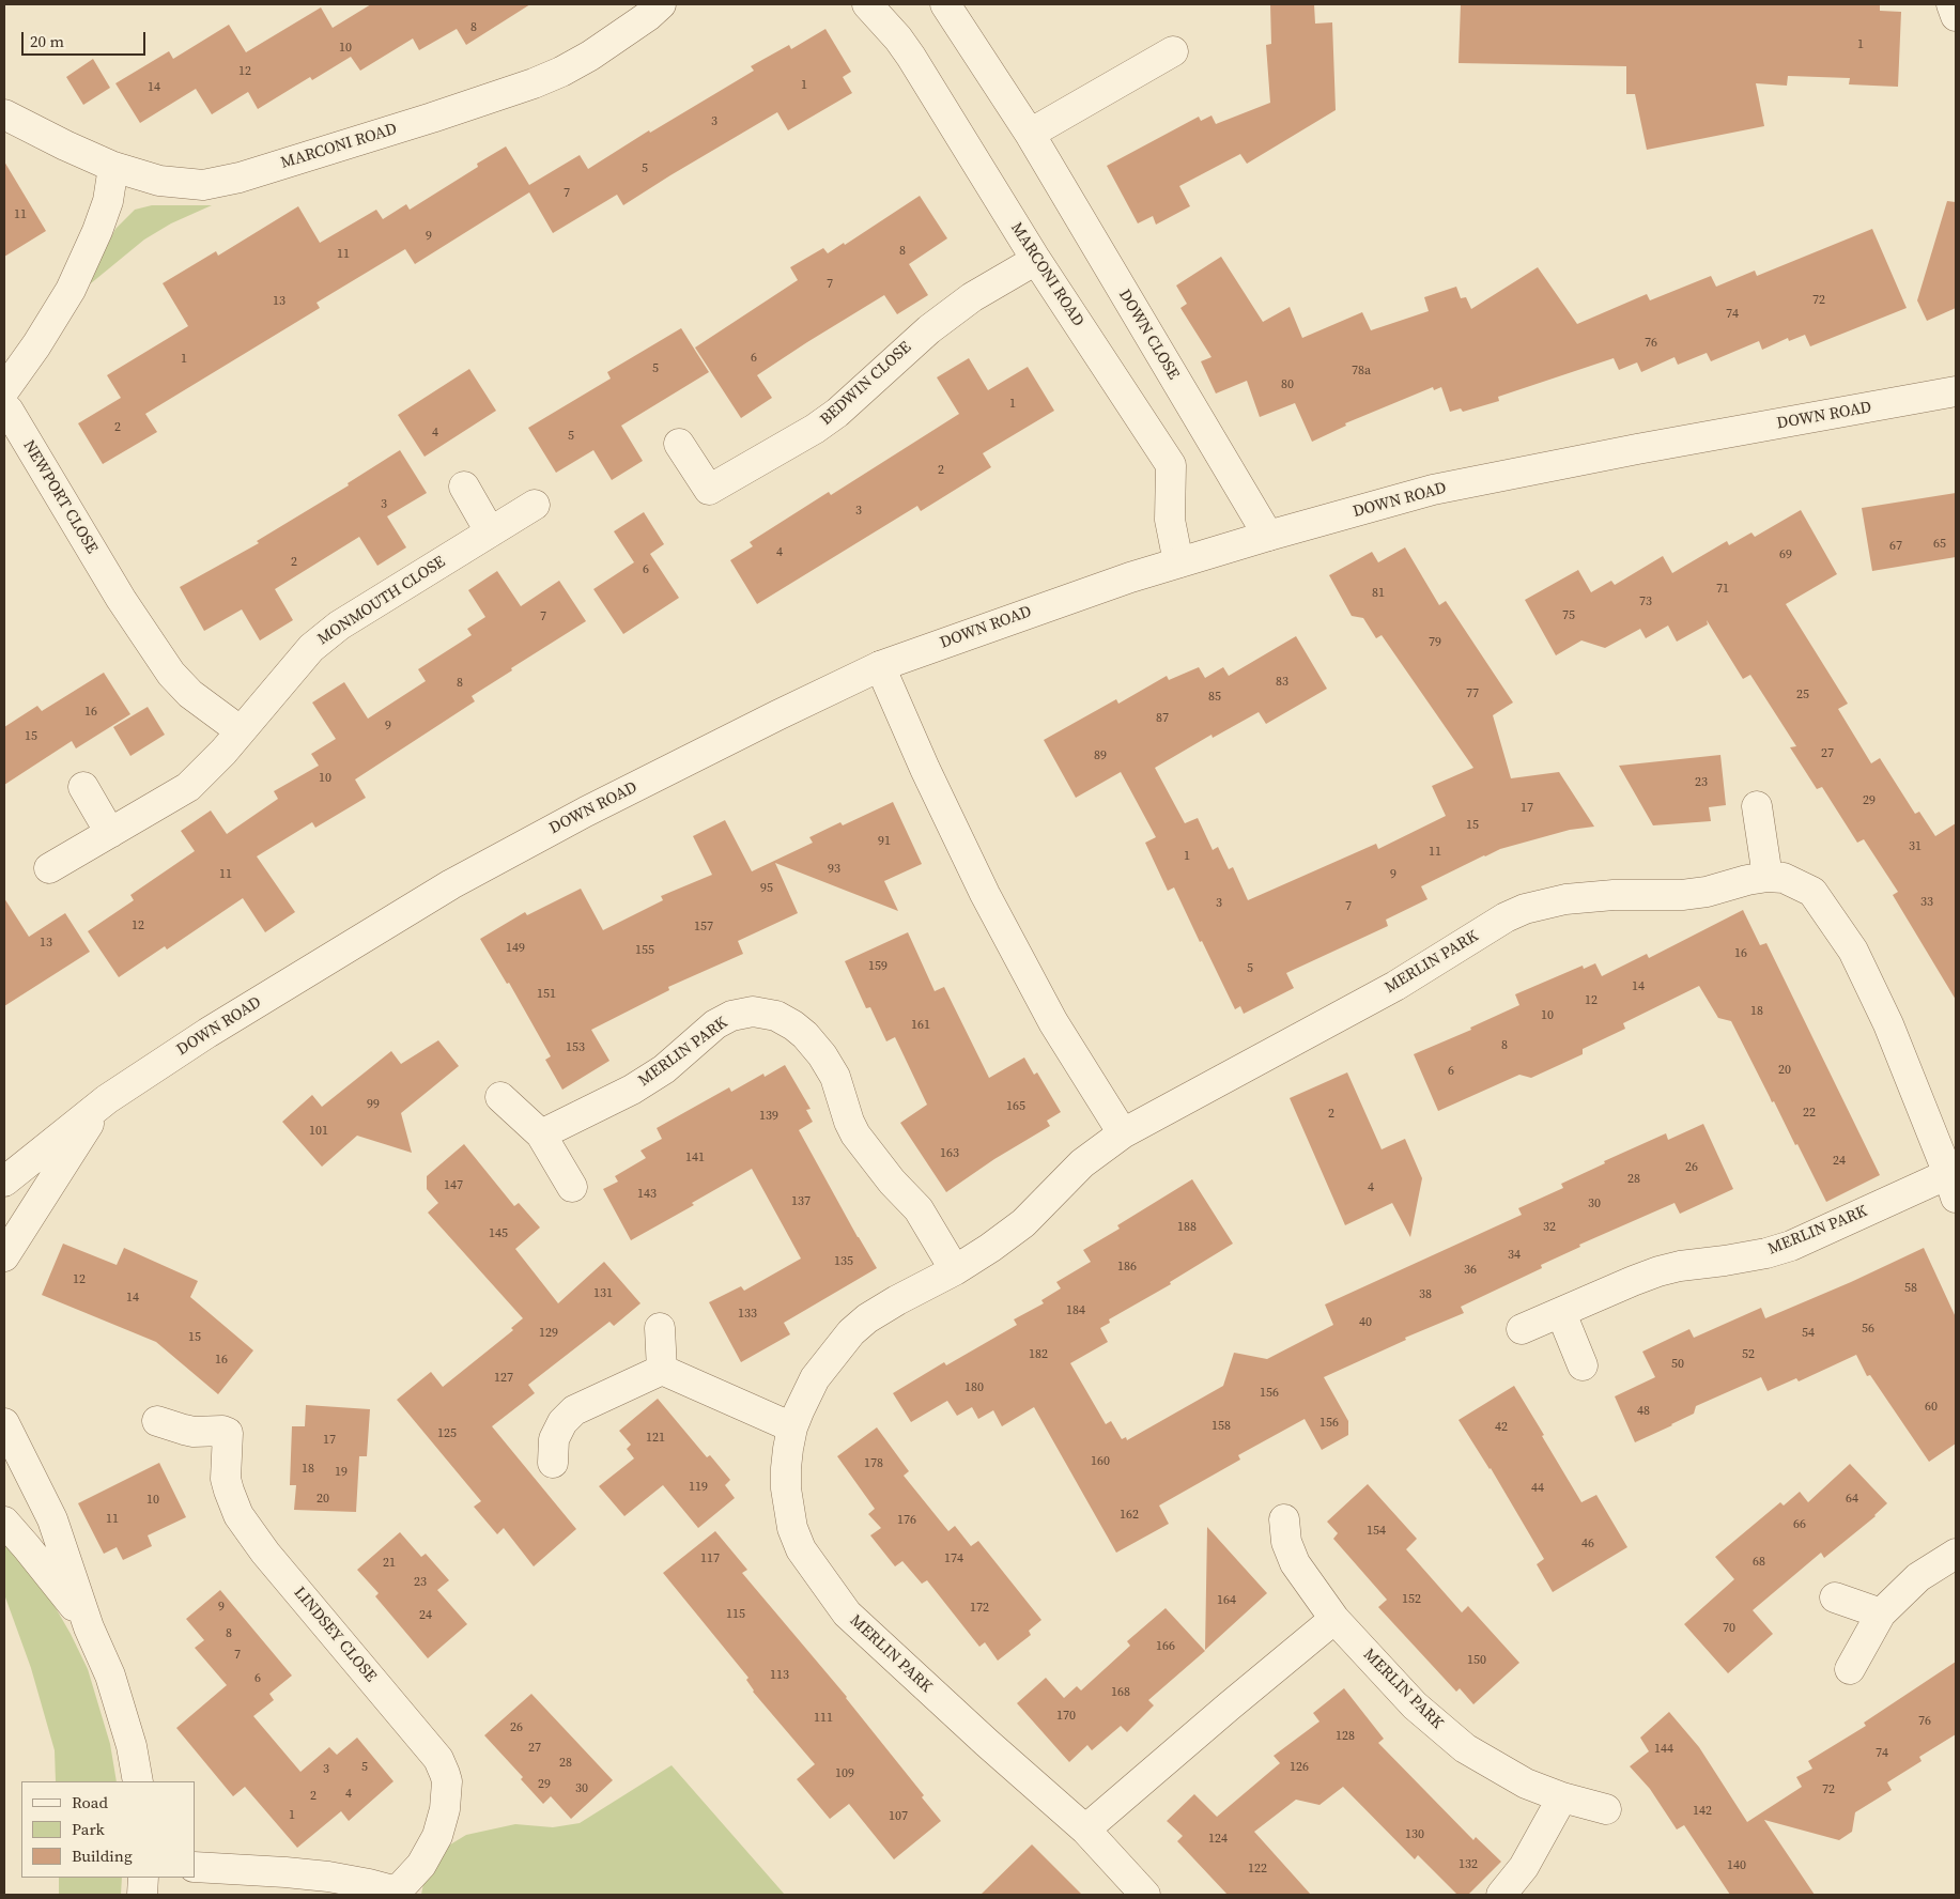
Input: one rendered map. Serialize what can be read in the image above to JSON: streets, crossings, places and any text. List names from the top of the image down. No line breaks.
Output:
{"streets":{"street":["MARCONI ROAD","DOWN CLOSE","BEDWIN CLOSE","DOWN ROAD","NEWPORT CLOSE","MONMOUTH CLOSE","MERLIN PARK","LINDSEY CLOSE"]},"crossings":[["MARCONI ROAD","BEDWIN CLOSE"],["MARCONI ROAD","DOWN ROAD"],["DOWN CLOSE","DOWN ROAD"],["NEWPORT CLOSE","MONMOUTH CLOSE"]],"house_numbers":["8","1","10","12","1","14","3","5","7","11","9","8","11","7","72","13","74","76","6","1","5","78a","80","1","2","4","5","2","3","3","65","67","4","69","2","6","71","81","73","75","7","79","83","8","77","25","85","16","87","9","15","27","89","10","23","29","17","15","91","31","11","1","93","11","9","95","33","3","7","12","157","13","149","155","16","159","5","14","151","12","18","10","161","8","153","20","6","99","165","22","2","139","101","163","141","24","26","28","147","4","143","137","30","188","32","145","34","135","186","36","12","58","131","38","14","184","133","40","56","129","54","15","182","52","16","50","127","180","156","60","48","156","158","42","125","121","17","160","178","18","19","119","44","20","64","10","162","11","176","66","154","46","117","174","68","21","23","152","164","9","172","115","24","70","8","166","7","150","113","6","168","170","111","76","26","128","27","144","74","28","5","126","3","109","29","30","72","4","2","142","1","107","130","124","132","140","122"],"legend":["Road","Park","Building"],"scale_bar":"20 m"}
